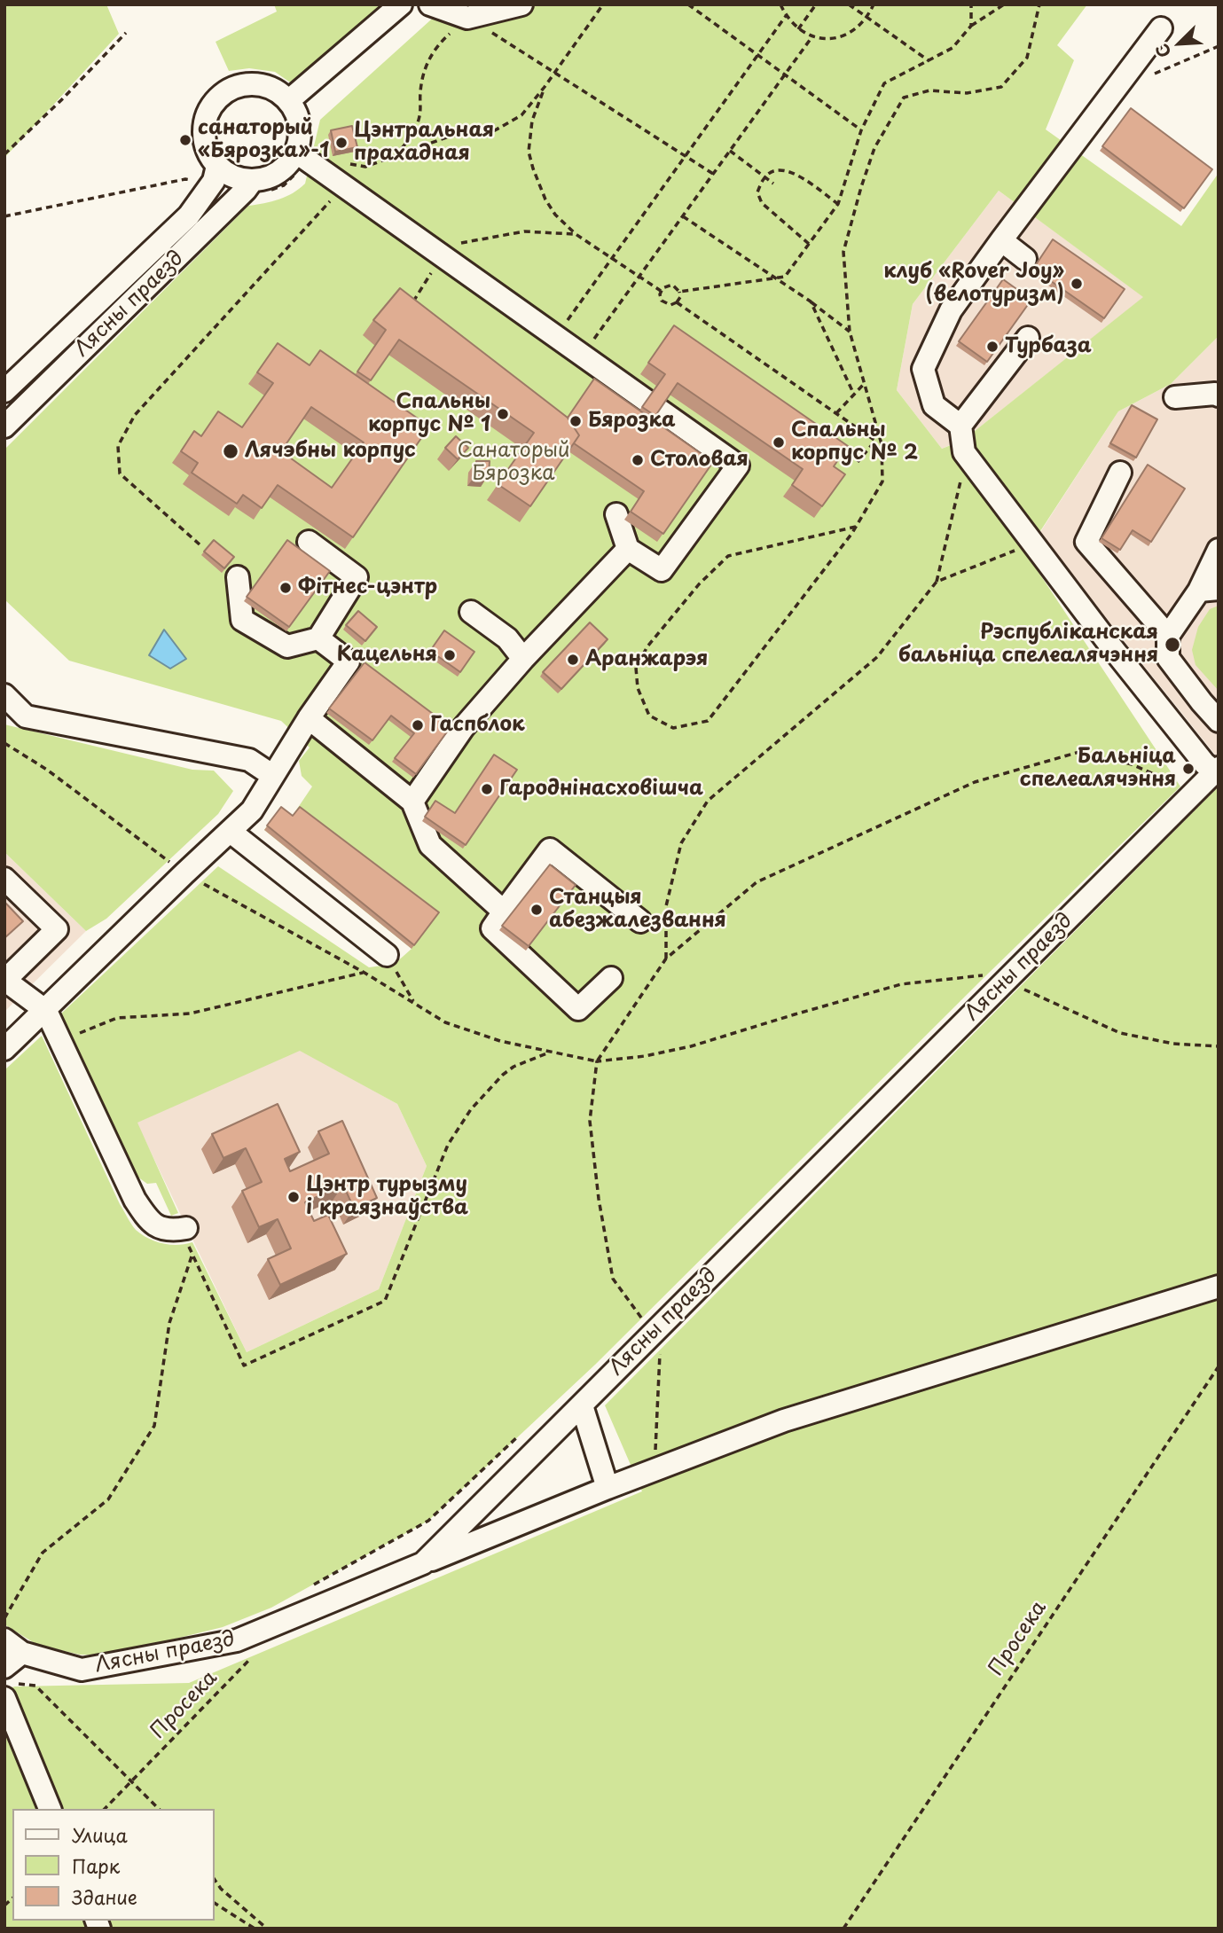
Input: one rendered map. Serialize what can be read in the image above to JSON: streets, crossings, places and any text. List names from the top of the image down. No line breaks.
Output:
{"streets":{"street":["Лясны праезд"],"path":["Просека"]},"parks":["Санаторый Бярозка"],"places":["санаторый «Бярозка»-1","Цэнтральная прахадная","клуб «Rover Joy» (велотуризм)","Турбаза","Спальны корпус № 1","Бярозка","Спальны корпус № 2","Лячэбны корпус","Столовая","Фітнес-цэнтр","Рэспубліканская бальніца спелеалячэння","Кацельня","Аранжарэя","Гаспблок","Бальніца спелеалячэння","Гароднінасховішча","Станцыя абезжалезвання","Цэнтр турызму і краязнаўства"],"legend":["Улица","Парк","Здание"],"north":"bottom left"}
